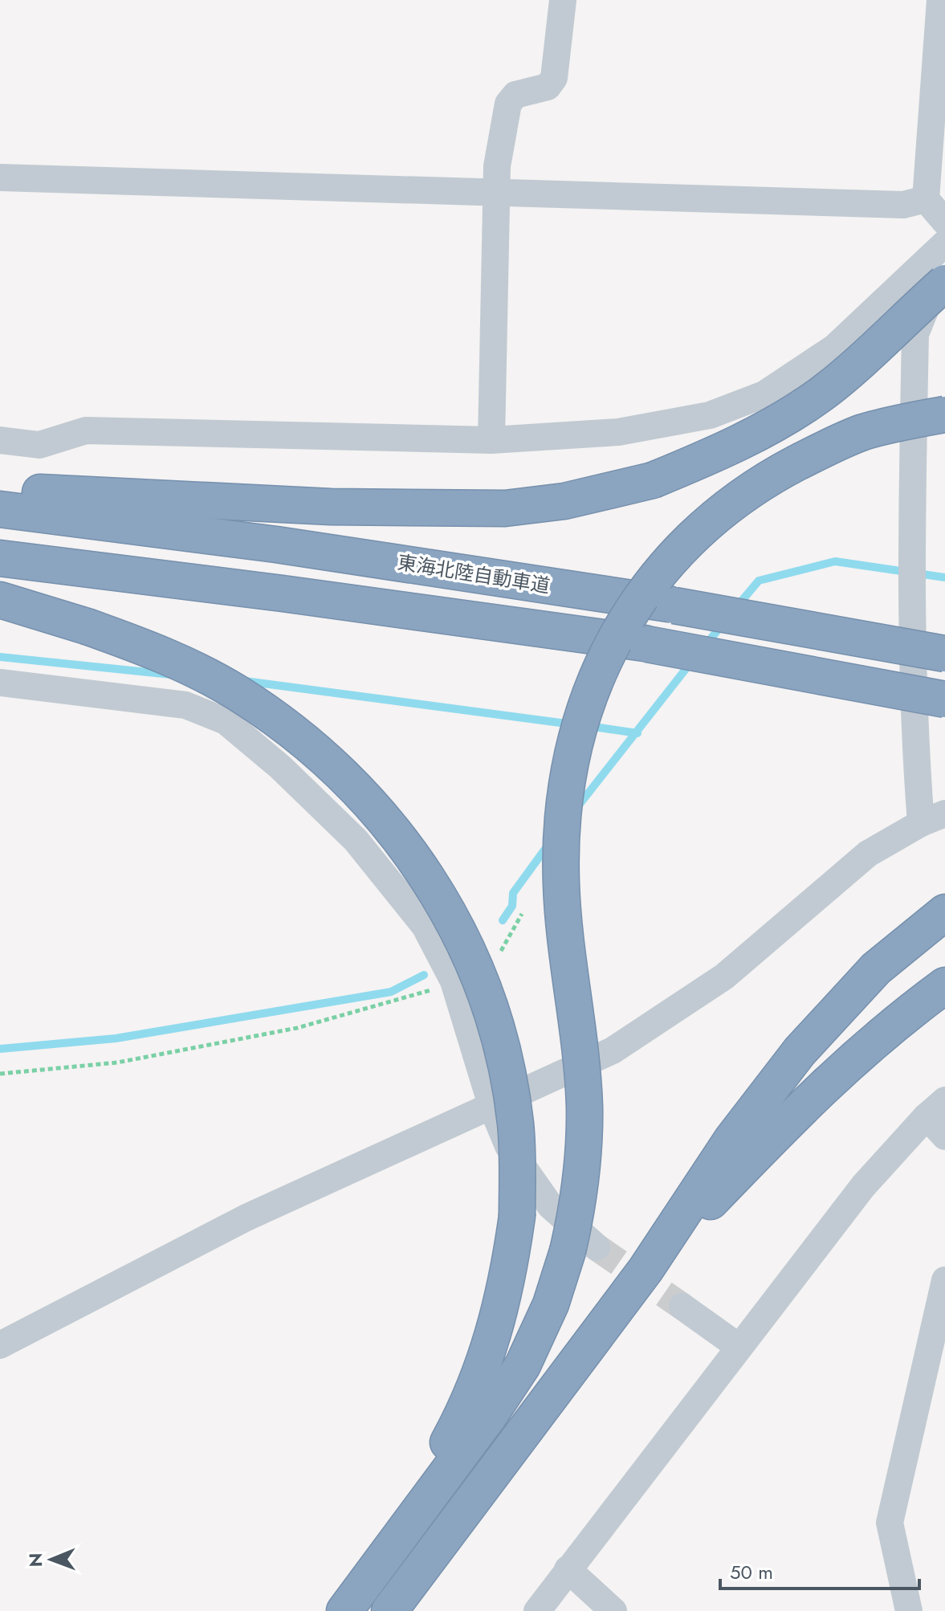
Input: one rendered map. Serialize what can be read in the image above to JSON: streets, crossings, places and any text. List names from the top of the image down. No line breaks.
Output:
{"streets":{"highway":["東海北陸自動車道"]},"scale_bar":"50 m","north":"left"}
